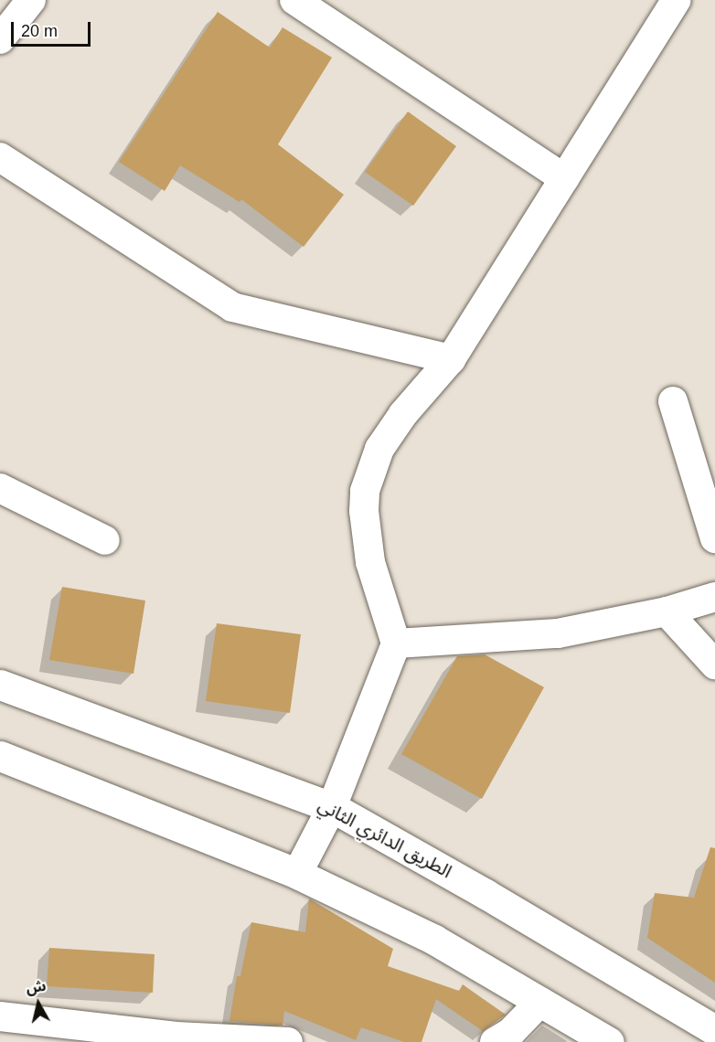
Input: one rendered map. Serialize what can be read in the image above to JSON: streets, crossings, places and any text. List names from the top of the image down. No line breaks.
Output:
{"streets":{"main road":["الطريق الدائري الثاني"]},"scale_bar":"20 m","north":"top"}
